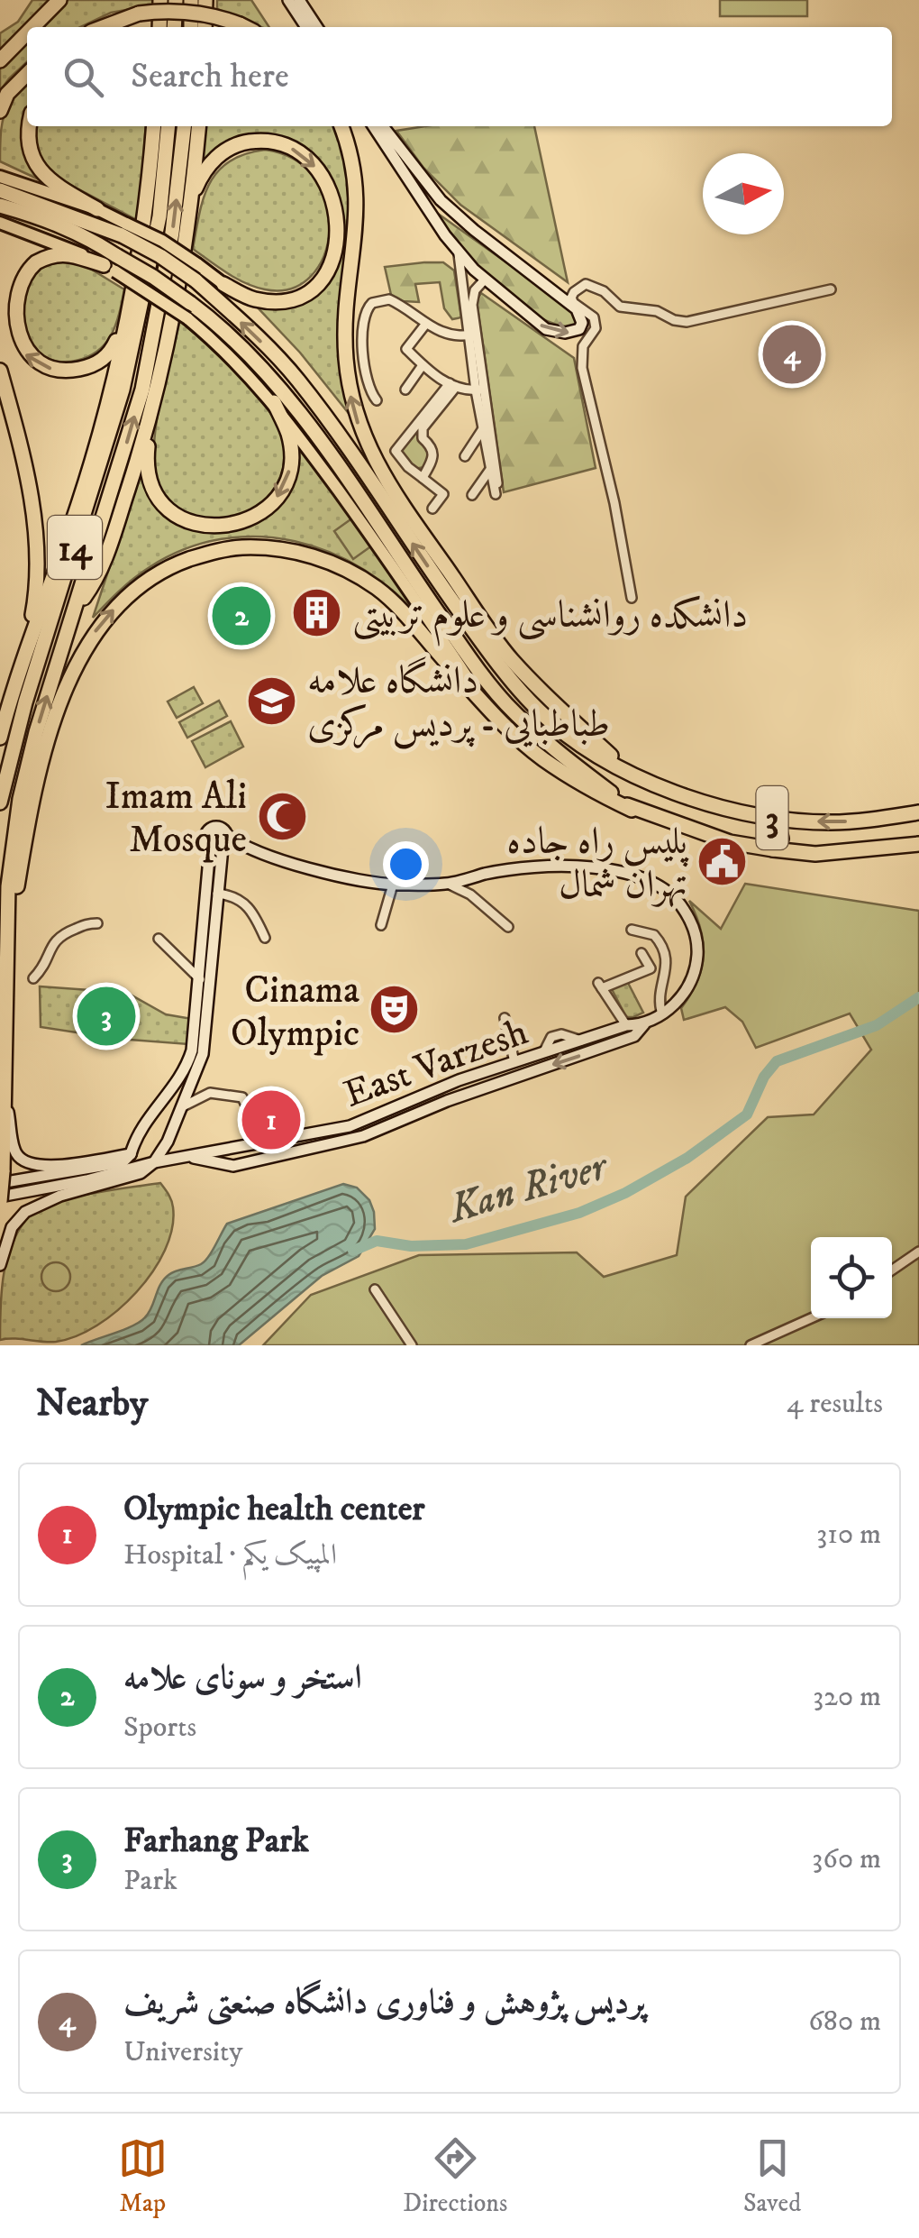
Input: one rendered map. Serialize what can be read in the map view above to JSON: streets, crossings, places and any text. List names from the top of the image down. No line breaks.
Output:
{"streets":{"highway":["14","3"],"main road":["East Varzesh"]},"water":["Kan River"],"places":{"building":["دانشکده روانشناسی و علوم تربیتی"],"school or university":["دانشگاه علامه طباطبایی - پردیس مرکزی"],"mosque":["Imam Ali Mosque"],"public building":["پلیس راه جاده تهران شمال"],"theatre":["Cinama Olympic"]},"north":"right","page":{"search":"Search here","pins":["4","2","3","1"],"heading":["Nearby","4 results"],"list":[{"mark":"1","name":"Olympic health center","note":"Hospital · المپیک یکم","value":"310 m"},{"mark":"2","name":"استخر و سونای علامه","note":"Sports","value":"320 m"},{"mark":"3","name":"Farhang Park","note":"Park","value":"360 m"},{"mark":"4","name":"پردیس پژوهش و فناوری دانشگاه صنعتی شریف","note":"University","value":"680 m"}],"nav":["Map","Directions","Saved"]}}
